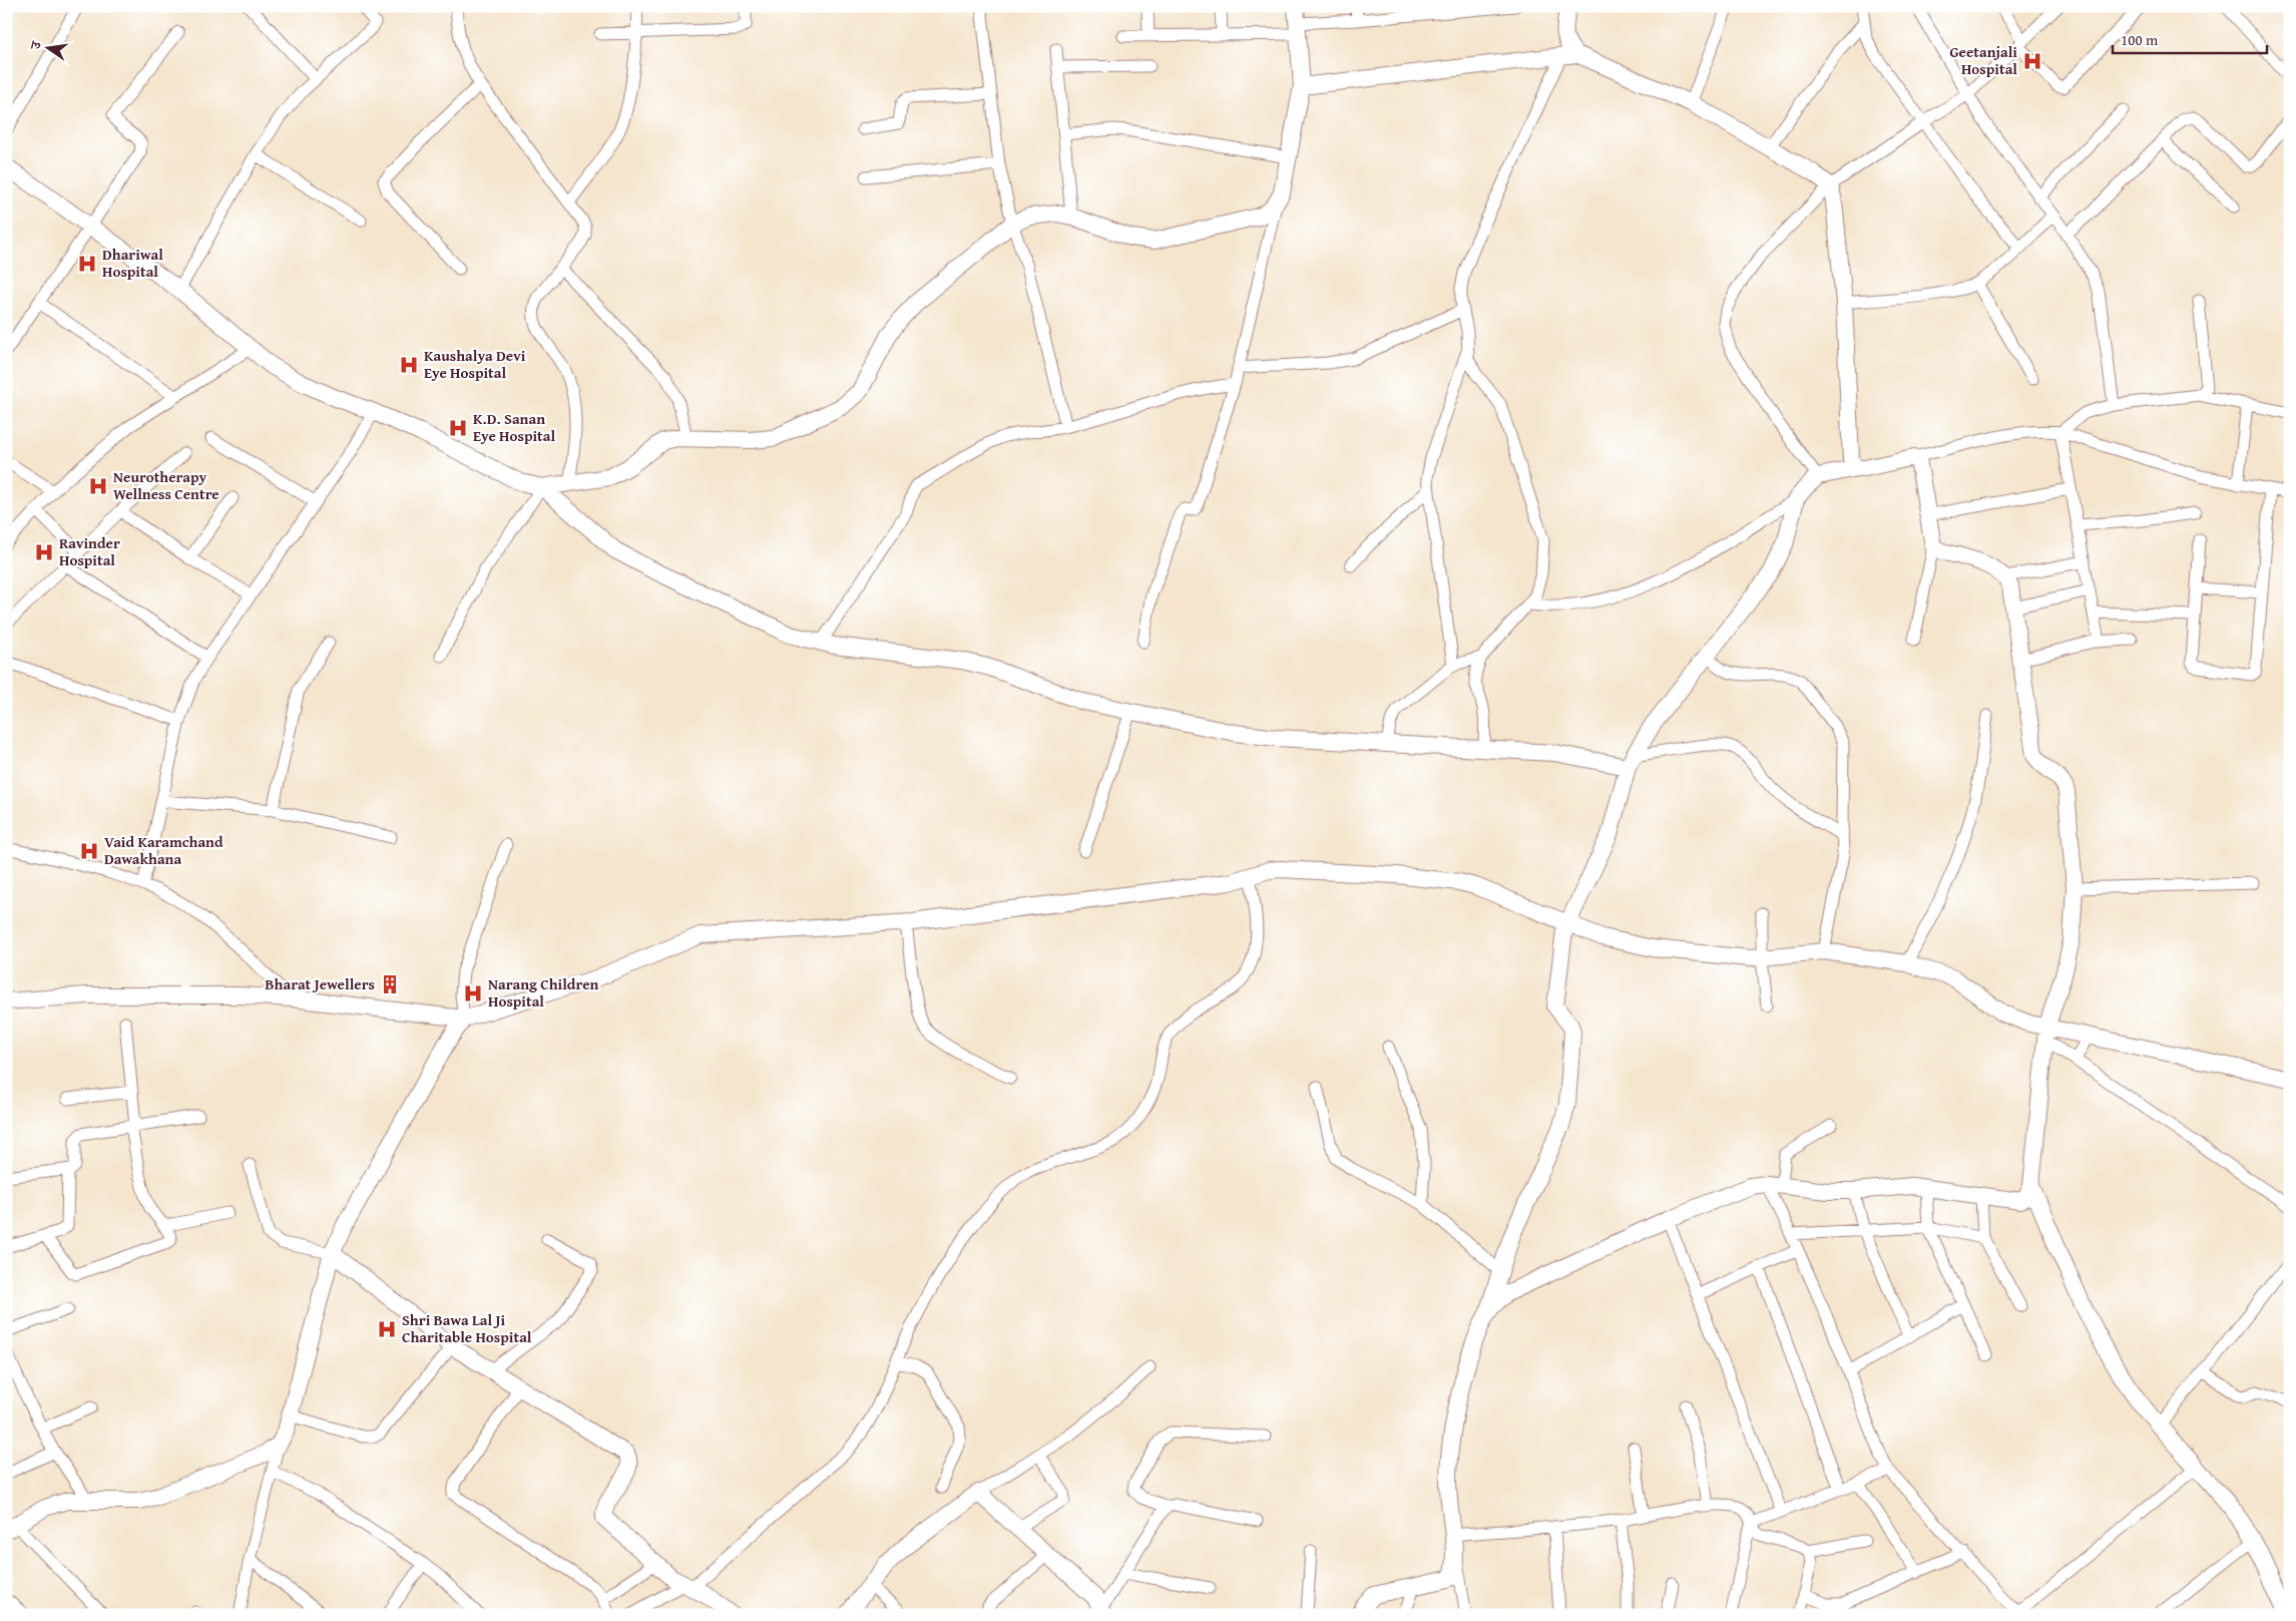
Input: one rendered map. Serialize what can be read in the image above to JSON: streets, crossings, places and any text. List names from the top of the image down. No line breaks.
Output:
{"places":{"hospital":["Geetanjali Hospital","Dhariwal Hospital","Kaushalya Devi Eye Hospital","K.D. Sanan Eye Hospital","Neurotherapy Wellness Centre","Ravinder Hospital","Vaid Karamchand Dawakhana","Narang Children Hospital","Shri Bawa Lal Ji Charitable Hospital"],"building":["Bharat Jewellers"]},"scale_bar":"100 m","north":"left"}
